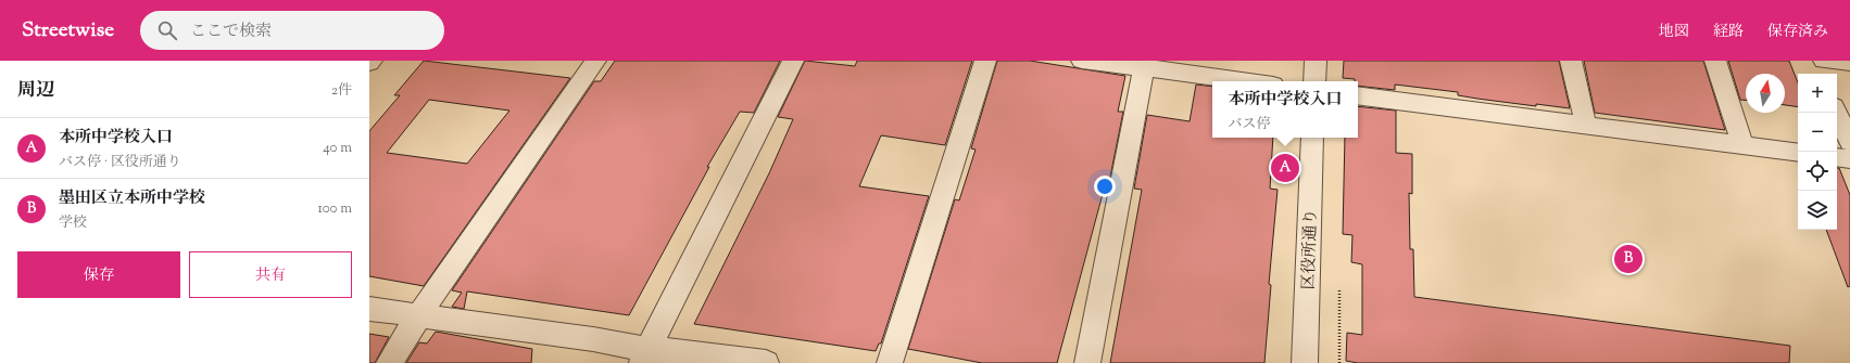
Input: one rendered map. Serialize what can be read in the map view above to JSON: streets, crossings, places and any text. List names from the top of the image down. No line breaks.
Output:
{"streets":{"street":["区役所通り"]},"north":"top","page":{"header":"Streetwise","search":"ここで検索","nav":["地図","経路","保存済み"],"heading":["周辺","2件"],"map_buttons":["+","−"],"popup":["本所中学校入口","バス停"],"list":[{"mark":"A","name":"本所中学校入口","note":"バス停 · 区役所通り","value":"40 m"},{"mark":"B","name":"墨田区立本所中学校","note":"学校","value":"100 m"}],"pins":["A","B"],"buttons":["保存","共有"]}}
